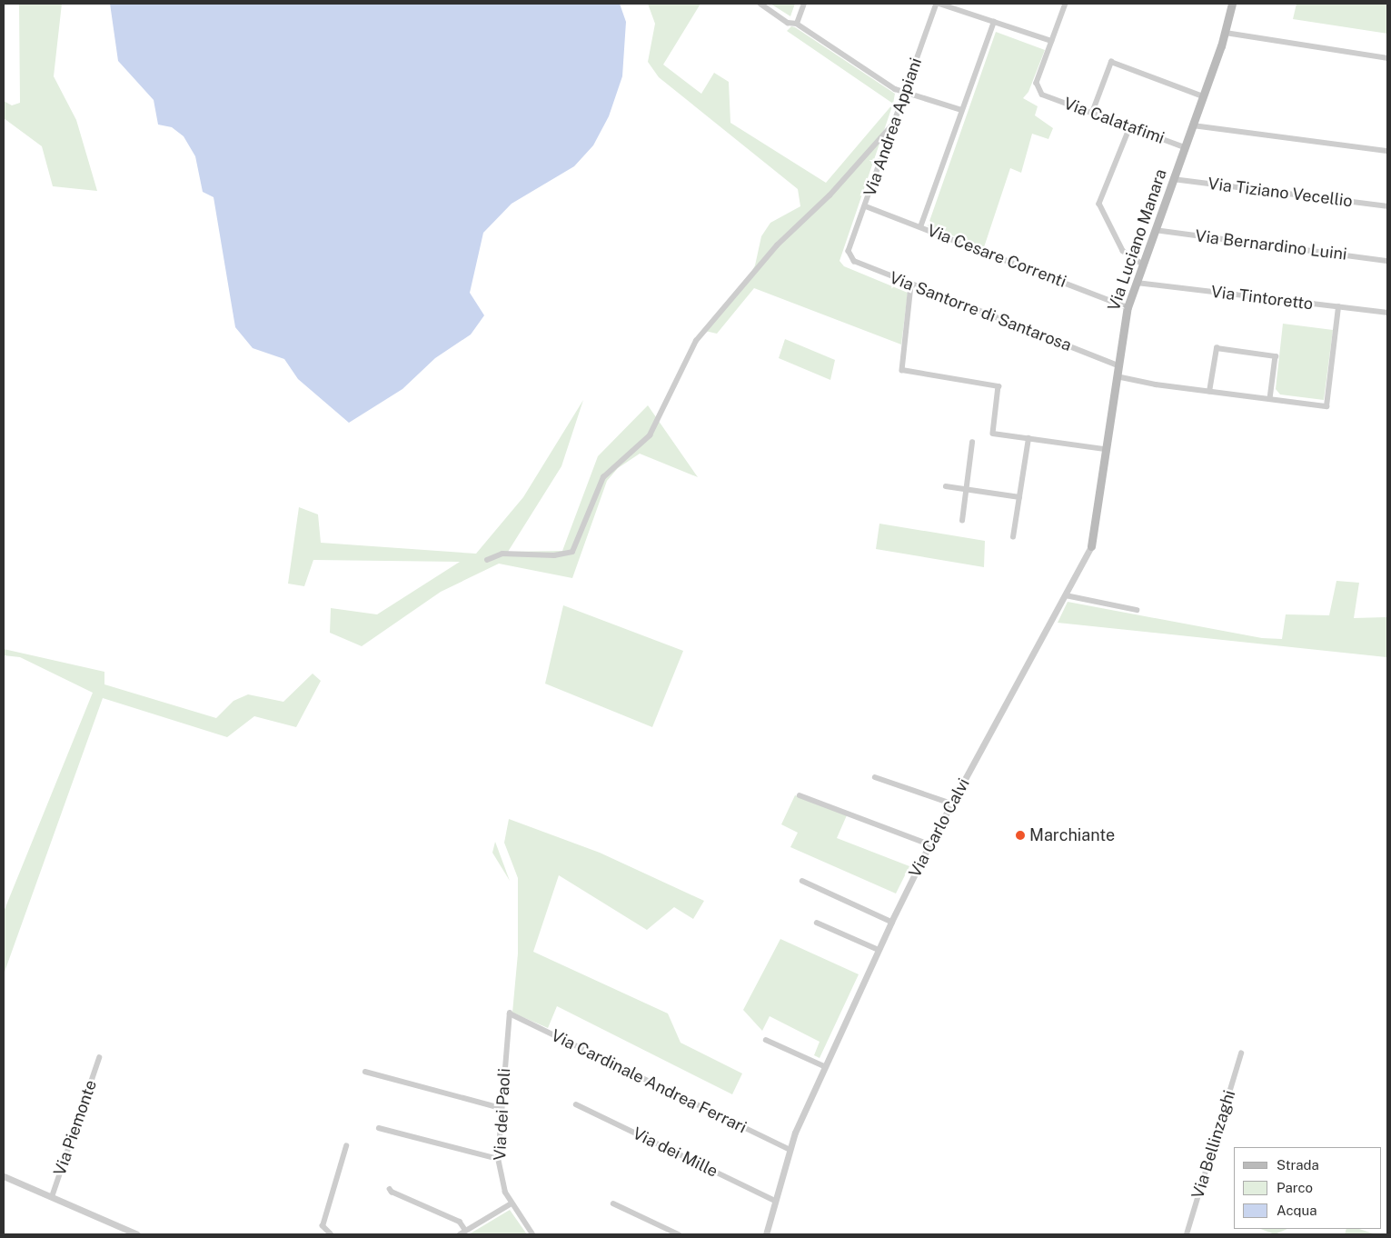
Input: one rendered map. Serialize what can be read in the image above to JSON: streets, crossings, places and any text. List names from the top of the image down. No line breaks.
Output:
{"streets":{"main road":["Via Luciano Manara"],"street":["Via Calatafimi","Via Andrea Appiani","Via Tiziano Vecellio","Via Bernardino Luini","Via Cesare Correnti","Via Tintoretto","Via Santorre di Santarosa","Via Carlo Calvi","Via Cardinale Andrea Ferrari","Via dei Paoli","Via Piemonte","Via Bellinzaghi","Via dei Mille"]},"crossings":[["Via Calatafimi","Via Luciano Manara"],["Via Andrea Appiani","Via Cesare Correnti"],["Via Andrea Appiani","Via Santorre di Santarosa"],["Via Tiziano Vecellio","Via Luciano Manara"],["Via Luciano Manara","Via Bernardino Luini"],["Via Luciano Manara","Via Cesare Correnti"],["Via Luciano Manara","Via Tintoretto"],["Via Luciano Manara","Via Santorre di Santarosa"],["Via Luciano Manara","Via Carlo Calvi"],["Via Carlo Calvi","Via Cardinale Andrea Ferrari"],["Via Carlo Calvi","Via dei Mille"],["Via Cardinale Andrea Ferrari","Via dei Paoli"]],"places":["Marchiante"],"legend":["Strada","Parco","Acqua"]}
